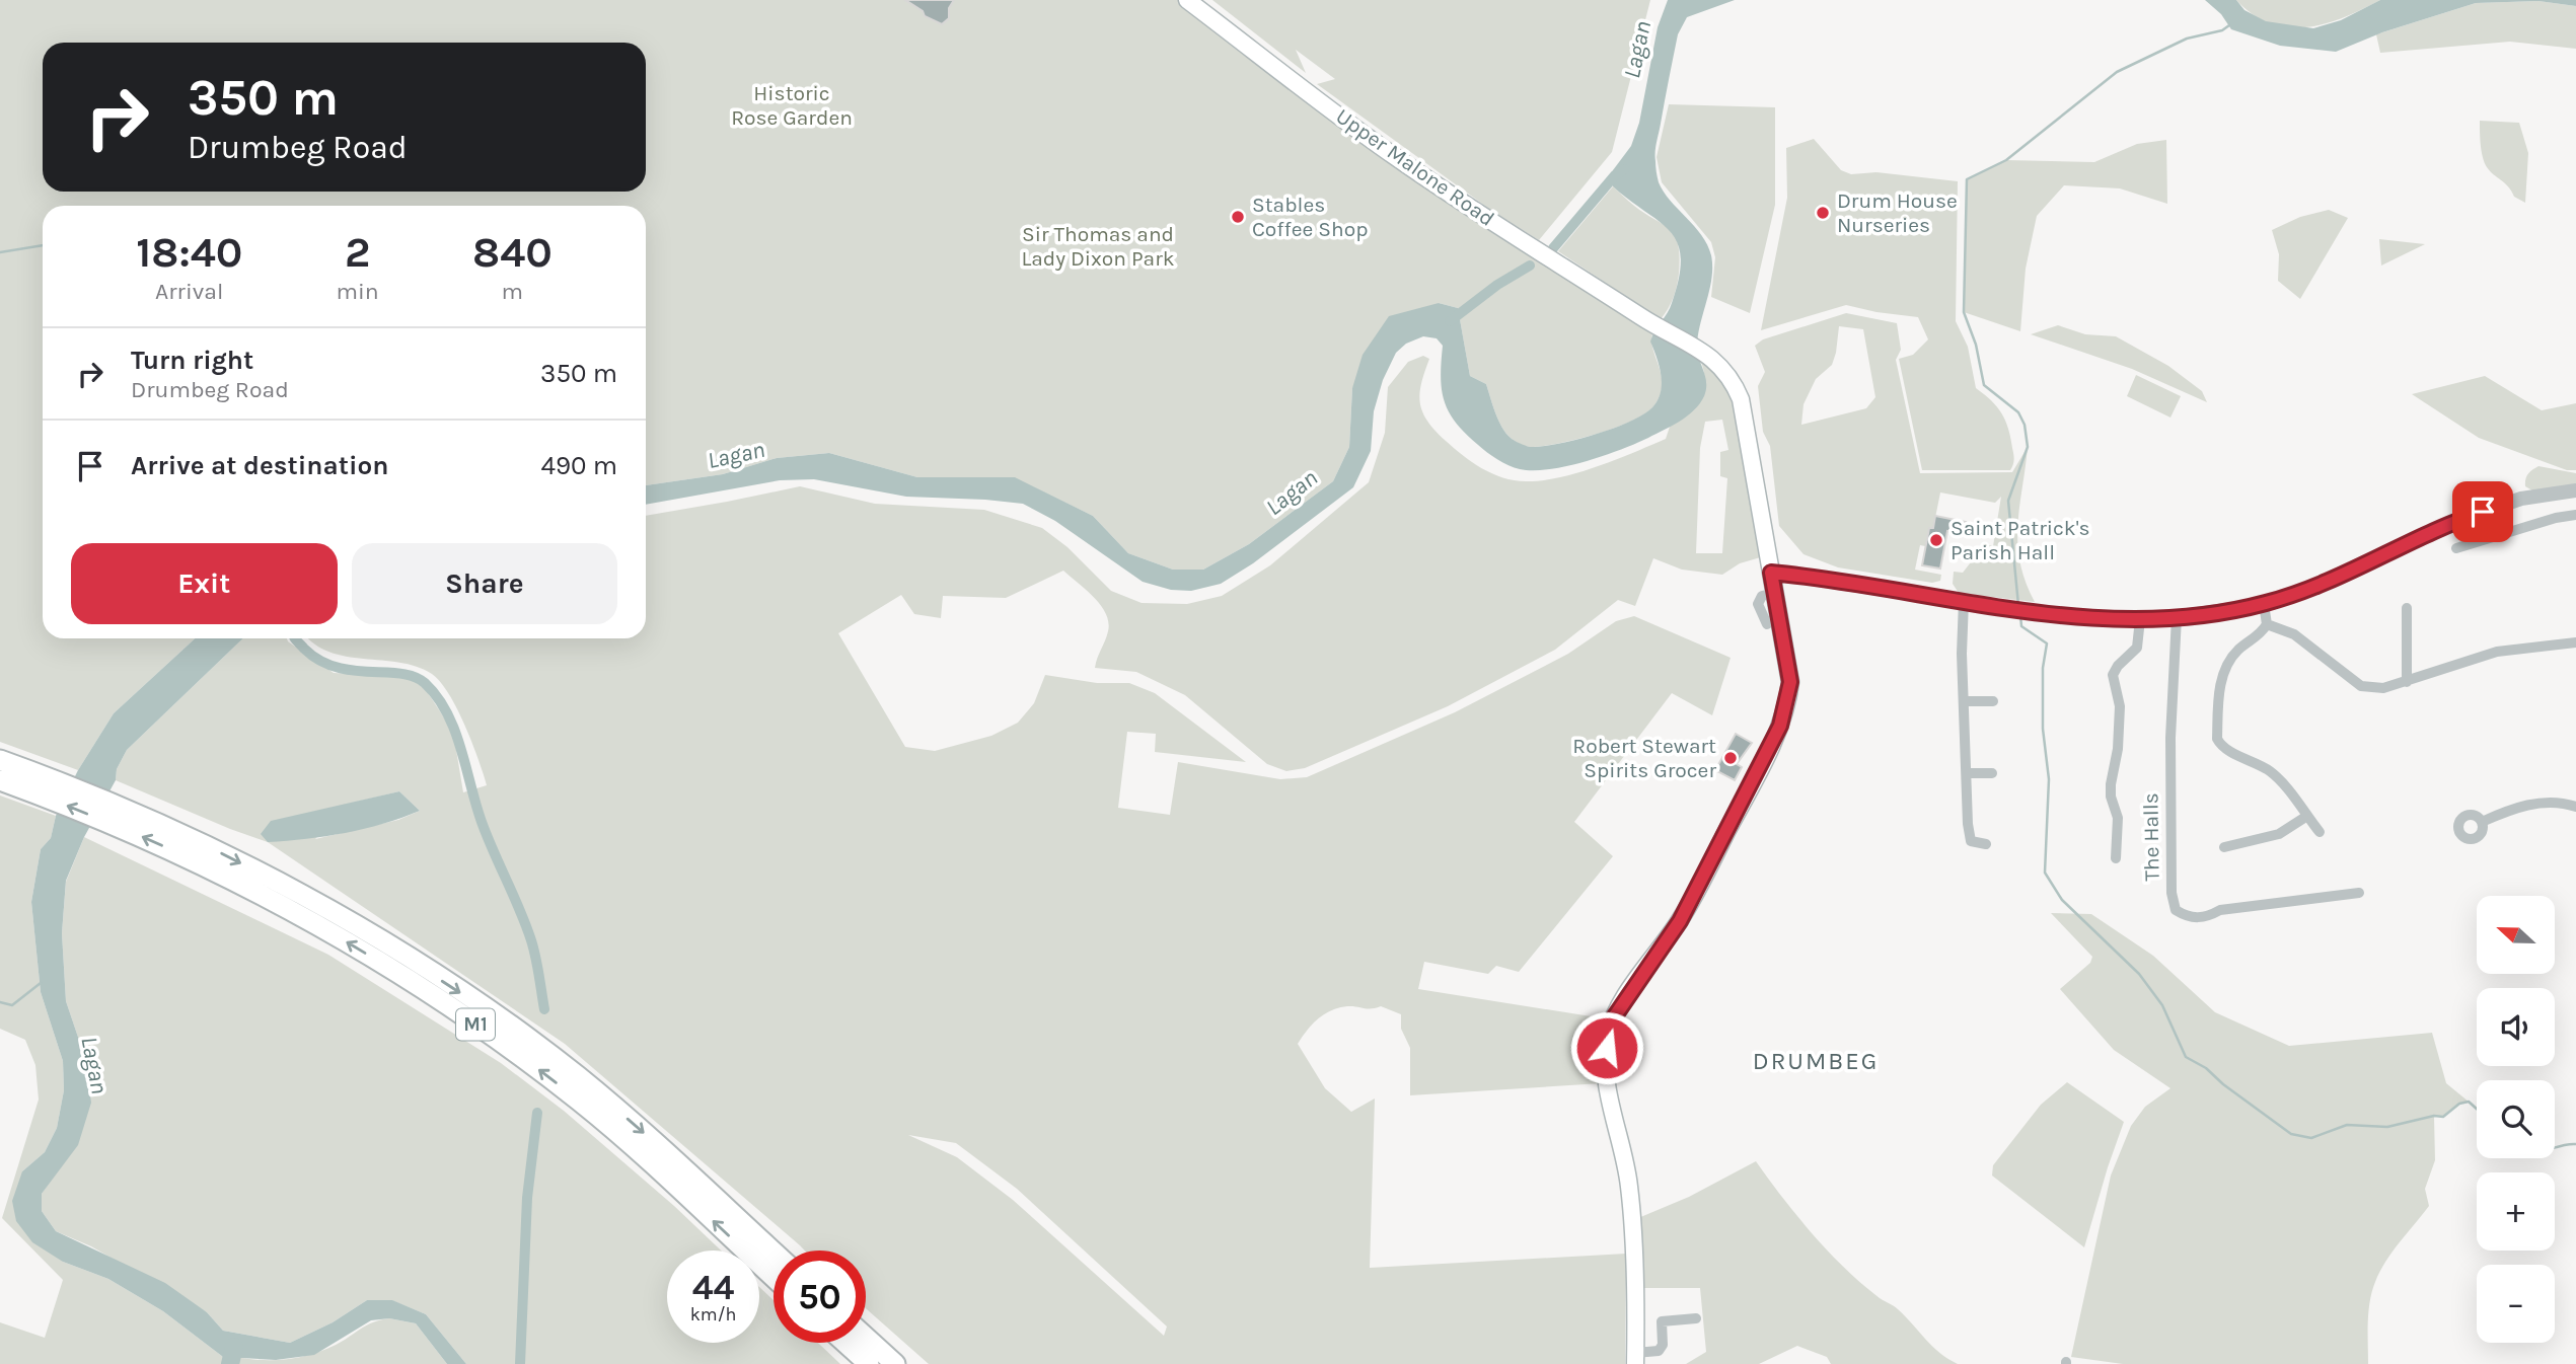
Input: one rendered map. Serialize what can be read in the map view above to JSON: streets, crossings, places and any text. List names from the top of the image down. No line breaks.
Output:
{"streets":{"highway":["M1"],"main road":["Upper Malone Road"],"street":["The Halls"]},"districts":["DRUMBEG"],"water":["Lagan"],"parks":["Historic Rose Garden","Sir Thomas and Lady Dixon Park"],"places":["Drum House Nurseries","Stables Coffee Shop","Saint Patrick's Parish Hall","Robert Stewart Spirits Grocer"],"north":"left","page":{"turn":["350 m","Drumbeg Road"],"eta":["18:40","Arrival","2","min","840","m"],"list":[{"name":"Turn right","note":"Drumbeg Road","value":"350 m"},{"name":"Arrive at destination","value":"490 m"}],"buttons":["Exit","Share"],"map_buttons":["+","−"],"speed":"44 km/h","limit":"50"}}
